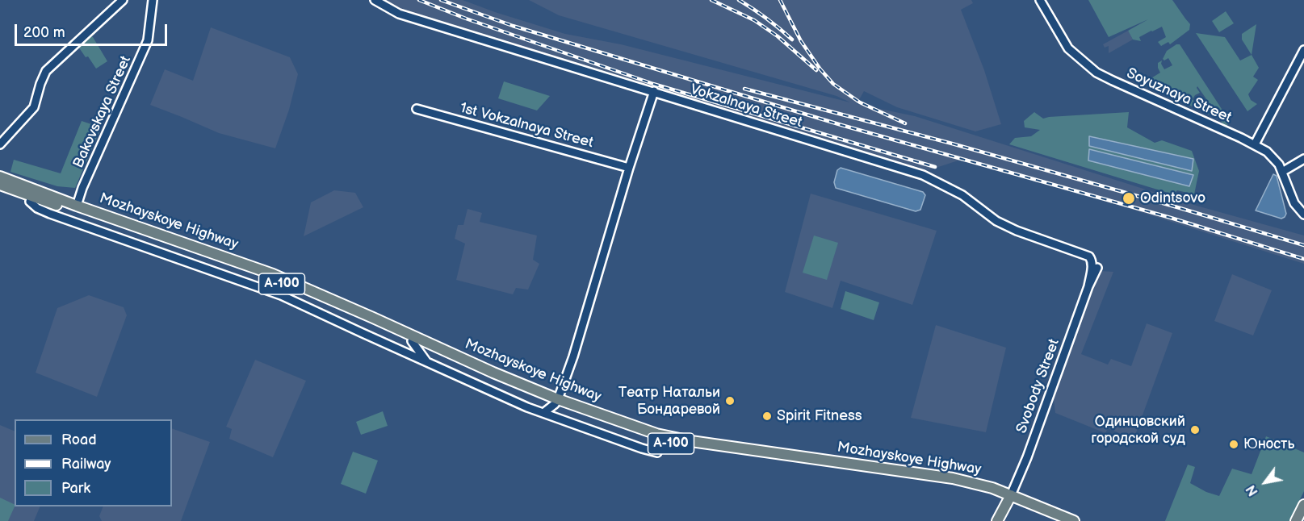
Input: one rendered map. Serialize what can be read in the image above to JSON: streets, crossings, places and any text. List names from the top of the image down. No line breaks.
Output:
{"streets":{"main road":["Mozhayskoye Highway","А-100"],"street":["Soyuznaya Street","Vokzalnaya Street","Bakovskaya Street","1st Vokzalnaya Street","Svobody Street"]},"crossings":[["Vokzalnaya Street","Svobody Street"],["Bakovskaya Street","Mozhayskoye Highway"],["Mozhayskoye Highway","Svobody Street"]],"places":["Odintsovo","Театр Натальи Бондаревой","Spirit Fitness","Одинцовский городской суд","Юность"],"legend":["Road","Railway","Park"],"scale_bar":"200 m","north":"bottom left"}
